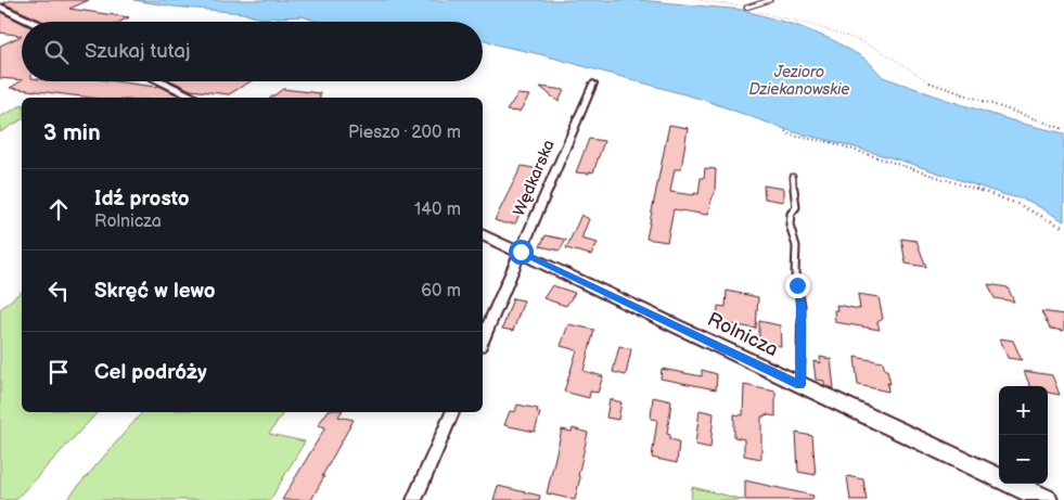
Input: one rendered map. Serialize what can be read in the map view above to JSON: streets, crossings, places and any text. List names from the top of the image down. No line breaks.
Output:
{"streets":{"street":["Wędkarska","Rolnicza"]},"crossings":[["Wędkarska","Rolnicza"]],"water":["Jezioro Dziekanowskie"],"page":{"search":"Szukaj tutaj","heading":["3 min","Pieszo · 200 m"],"list":[["Idź prosto","Rolnicza","140 m"],["Skręć w lewo","60 m"],"Cel podróży"],"map_buttons":["+","−"]}}
